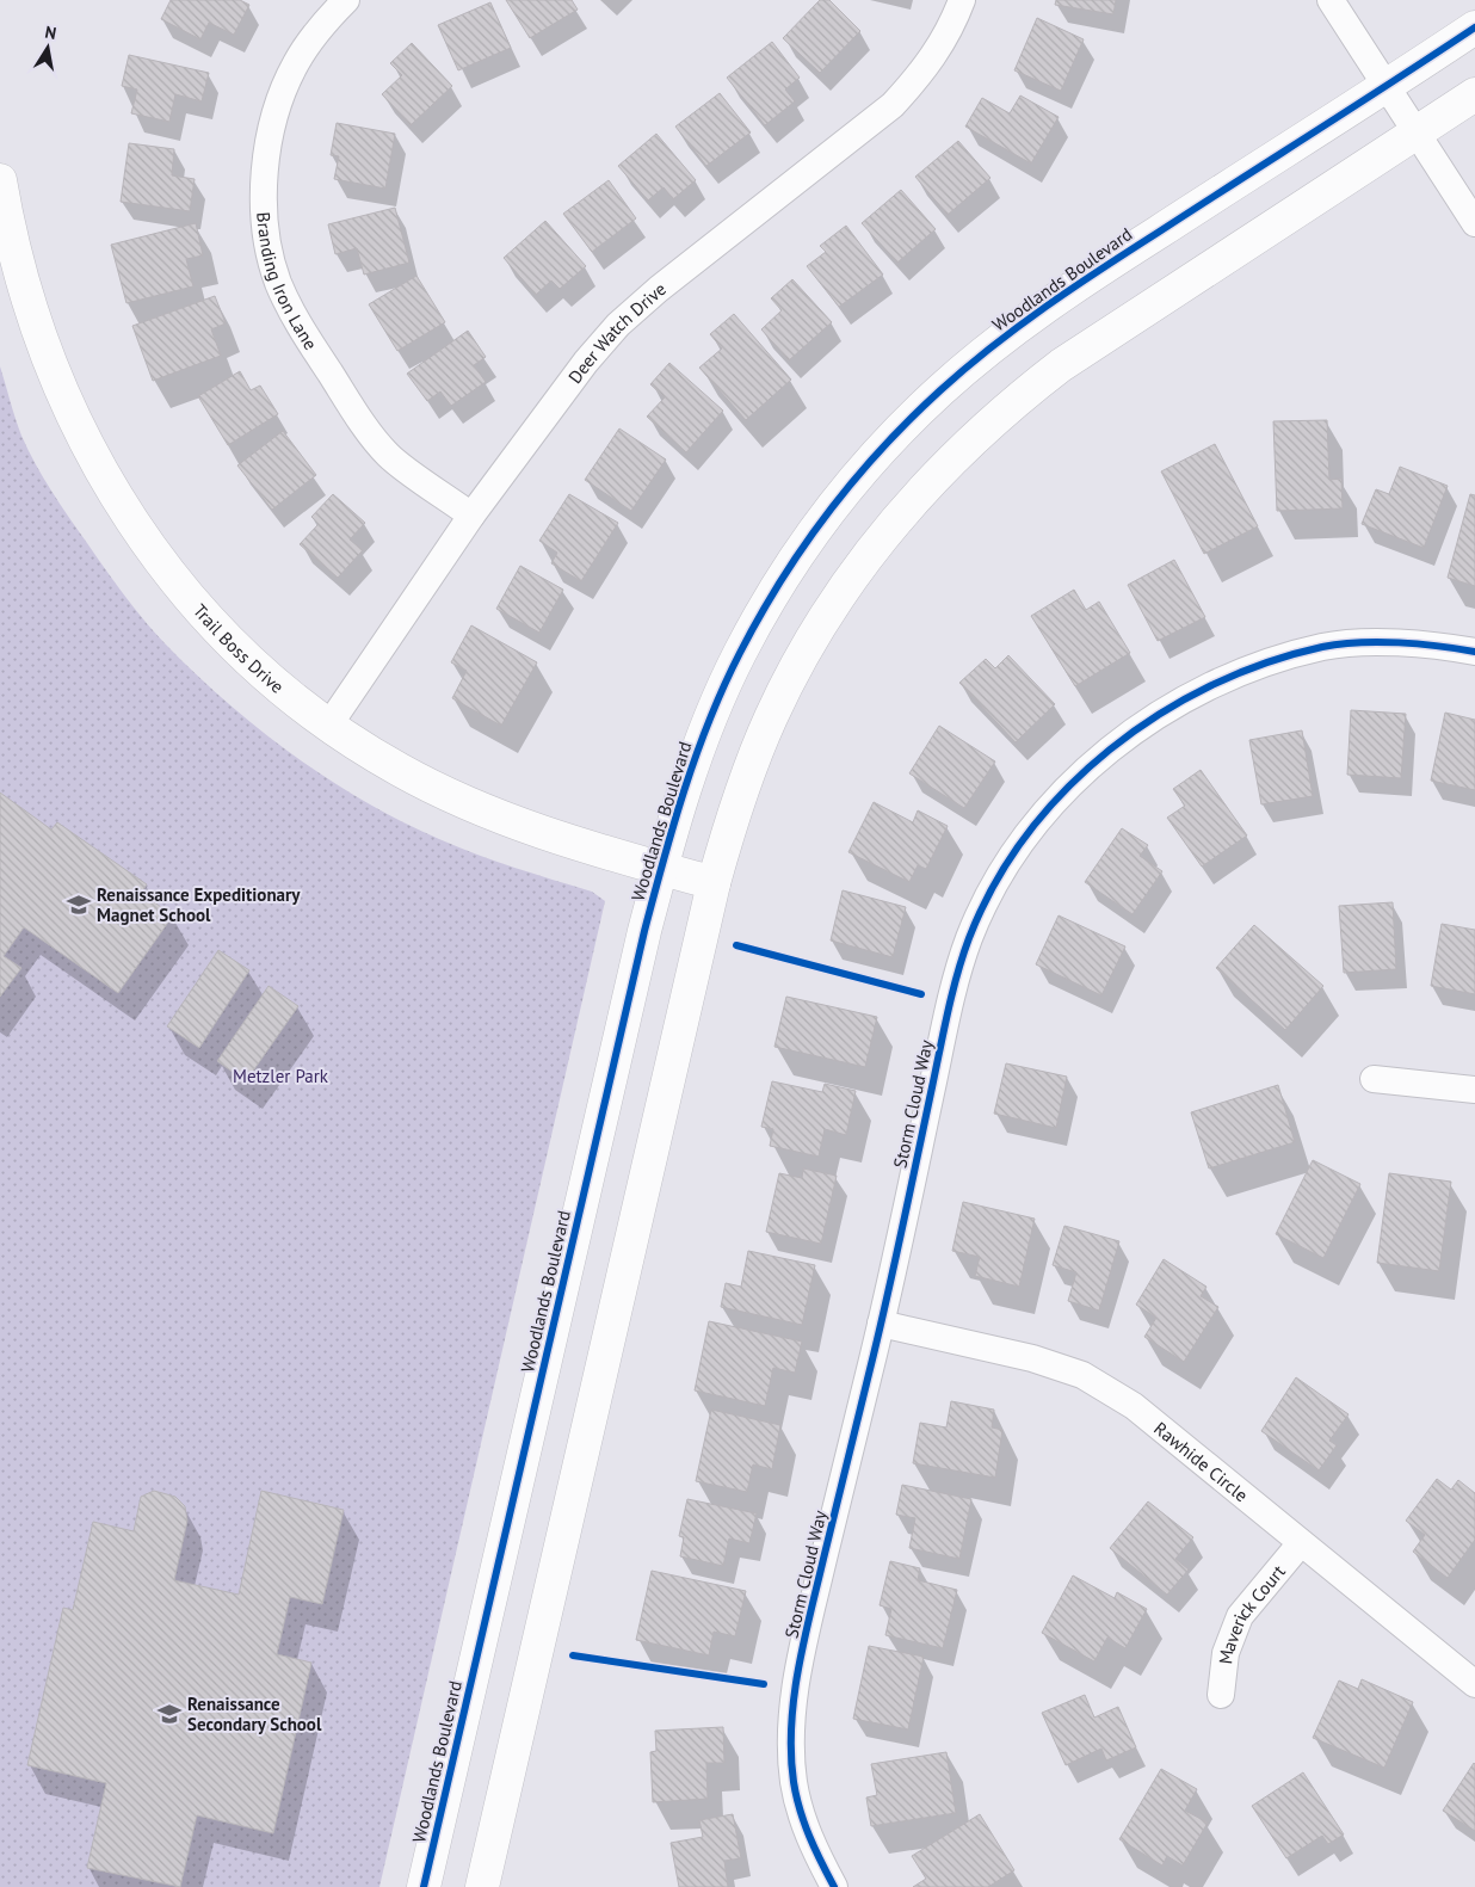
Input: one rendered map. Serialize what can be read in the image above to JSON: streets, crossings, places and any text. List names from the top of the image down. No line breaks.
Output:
{"streets":{"street":["Branding Iron Lane","Woodlands Boulevard","Deer Watch Drive","Trail Boss Drive","Storm Cloud Way","Rawhide Circle","Maverick Court"]},"crossings":[["Branding Iron Lane","Deer Watch Drive"],["Woodlands Boulevard","Trail Boss Drive"],["Deer Watch Drive","Trail Boss Drive"],["Storm Cloud Way","Rawhide Circle"],["Rawhide Circle","Maverick Court"]],"parks":["Metzler Park"],"places":{"school or university":["Renaissance Expeditionary Magnet School","Renaissance Secondary School"]},"north":"top"}
